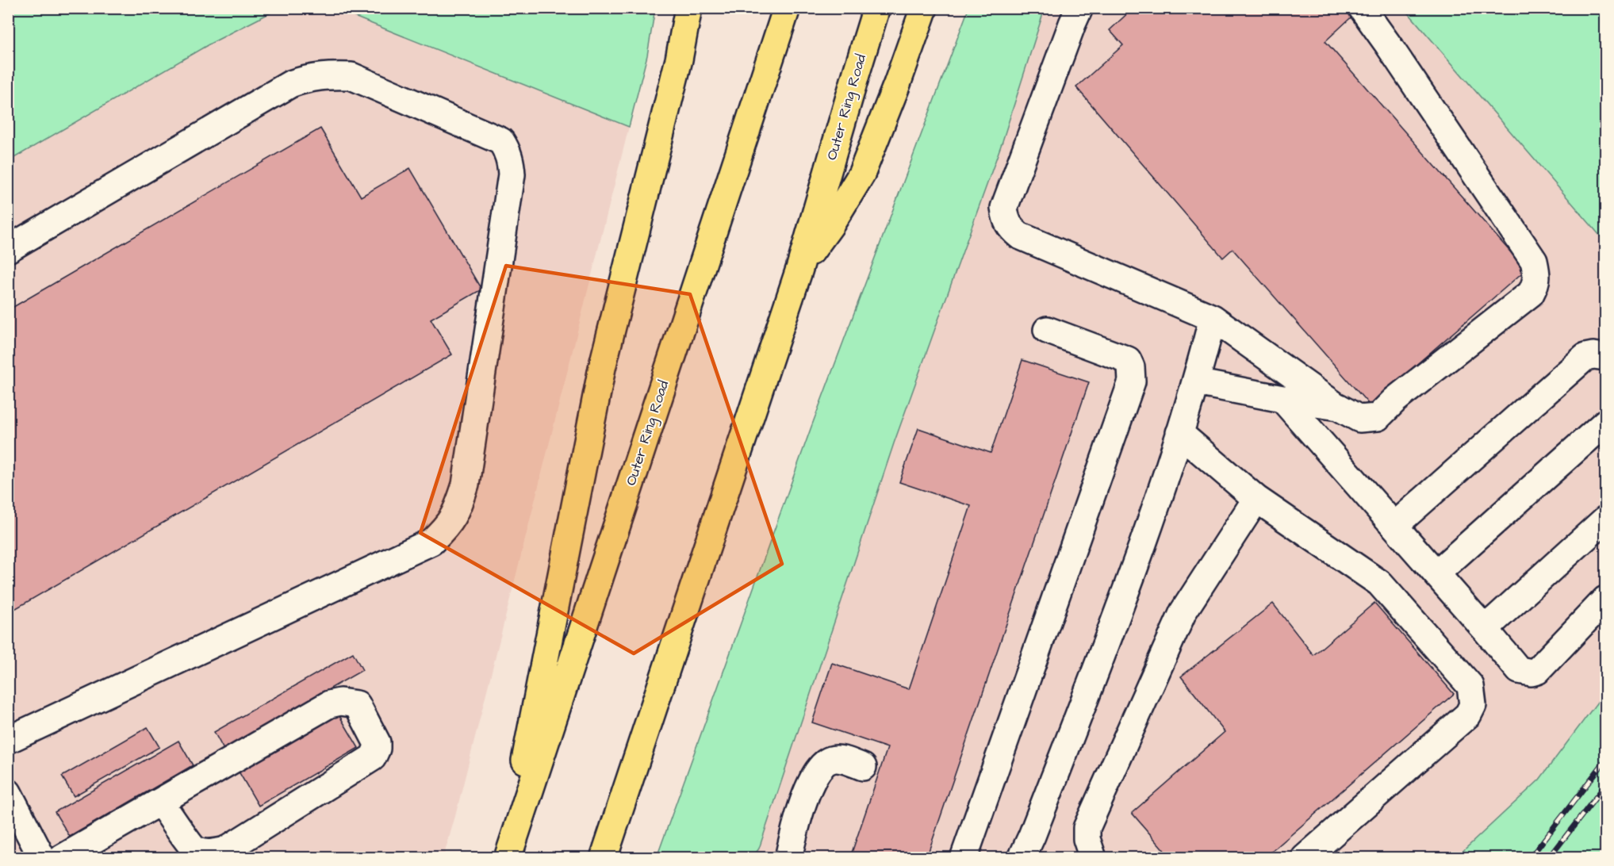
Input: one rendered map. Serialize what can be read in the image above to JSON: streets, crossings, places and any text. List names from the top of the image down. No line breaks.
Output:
{"streets":{"highway":["Outer Ring Road"]}}
